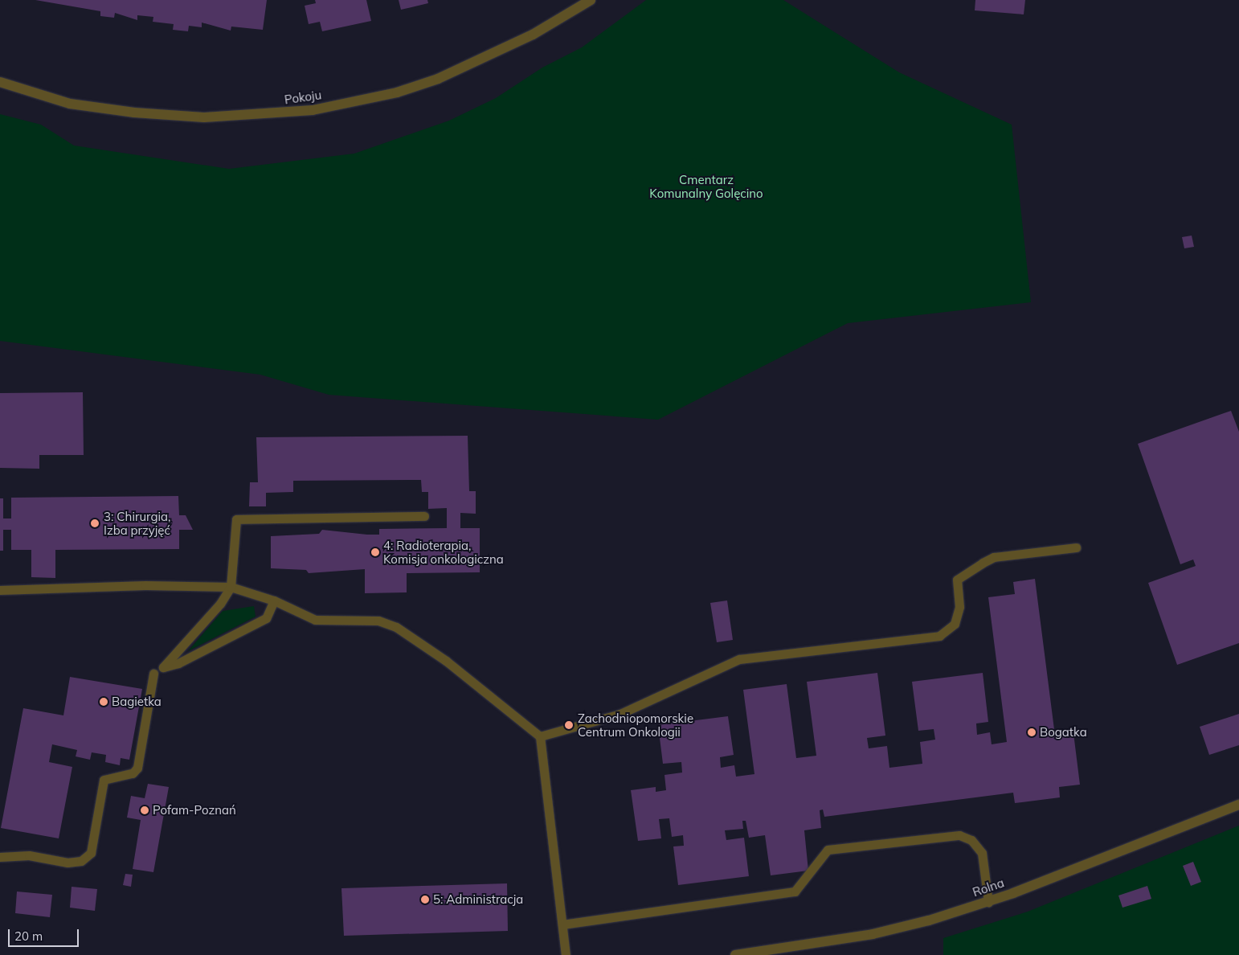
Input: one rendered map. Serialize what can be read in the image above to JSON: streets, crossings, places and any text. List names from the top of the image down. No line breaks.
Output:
{"streets":{"street":["Pokoju","Rolna"]},"parks":["Cmentarz Komunalny Golęcino"],"places":["3: Chirurgia, Izba przyjęć","4: Radioterapia, Komisja onkologiczna","Bagietka","Zachodniopomorskie Centrum Onkologii","Bogatka","Pofam-Poznań","5: Administracja"],"scale_bar":"20 m"}
